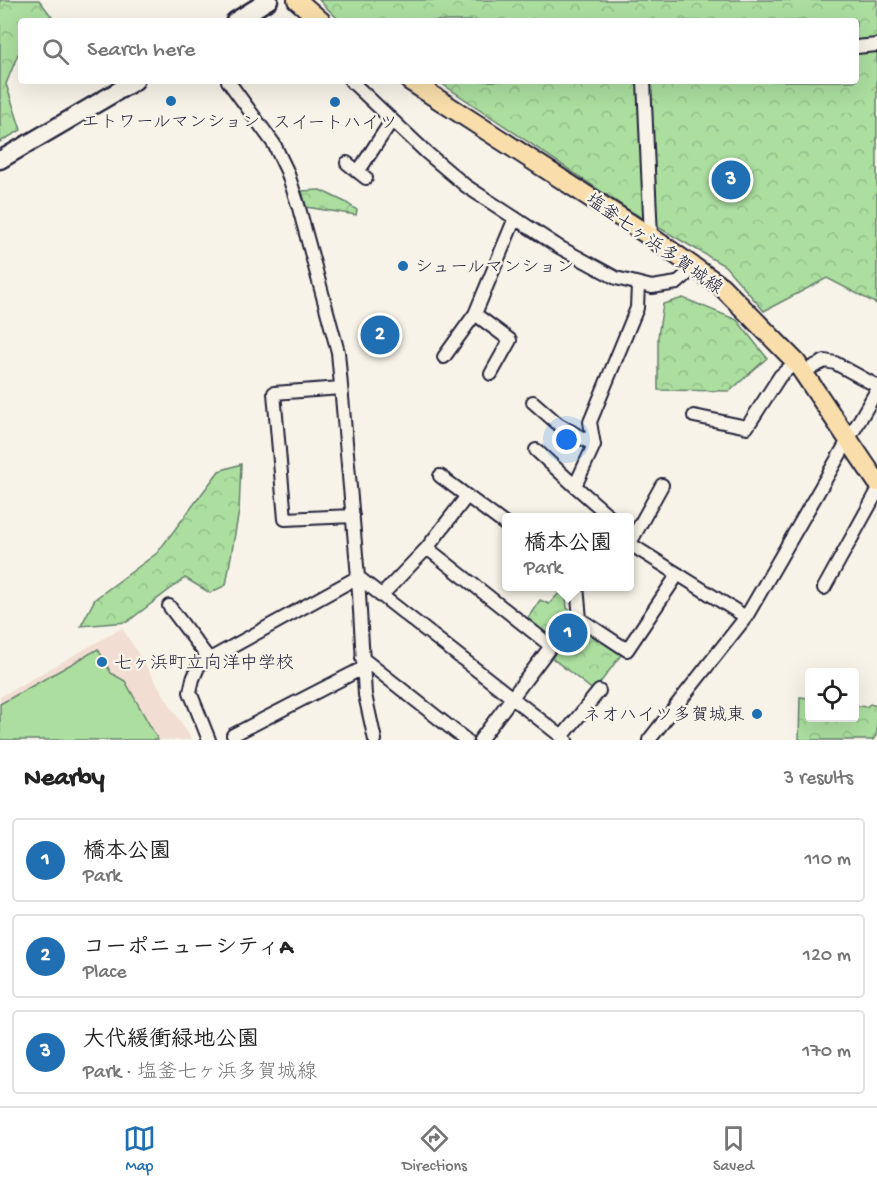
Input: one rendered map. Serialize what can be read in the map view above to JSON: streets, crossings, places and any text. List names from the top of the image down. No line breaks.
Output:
{"streets":{"main road":["塩釜七ヶ浜多賀城線"]},"places":["エトワールマンション","スイートハイツ","シュールマンション","七ヶ浜町立向洋中学校","ネオハイツ多賀城東"],"page":{"search":"Search here","pins":["3","2","1"],"popup":["橋本公園","Park"],"heading":["Nearby","3 results"],"list":[{"mark":"1","name":"橋本公園","note":"Park","value":"110 m"},{"mark":"2","name":"コーポニューシティA","note":"Place","value":"120 m"},{"mark":"3","name":"大代緩衝緑地公園","note":"Park · 塩釜七ヶ浜多賀城線","value":"170 m"}],"nav":["Map","Directions","Saved"]}}
